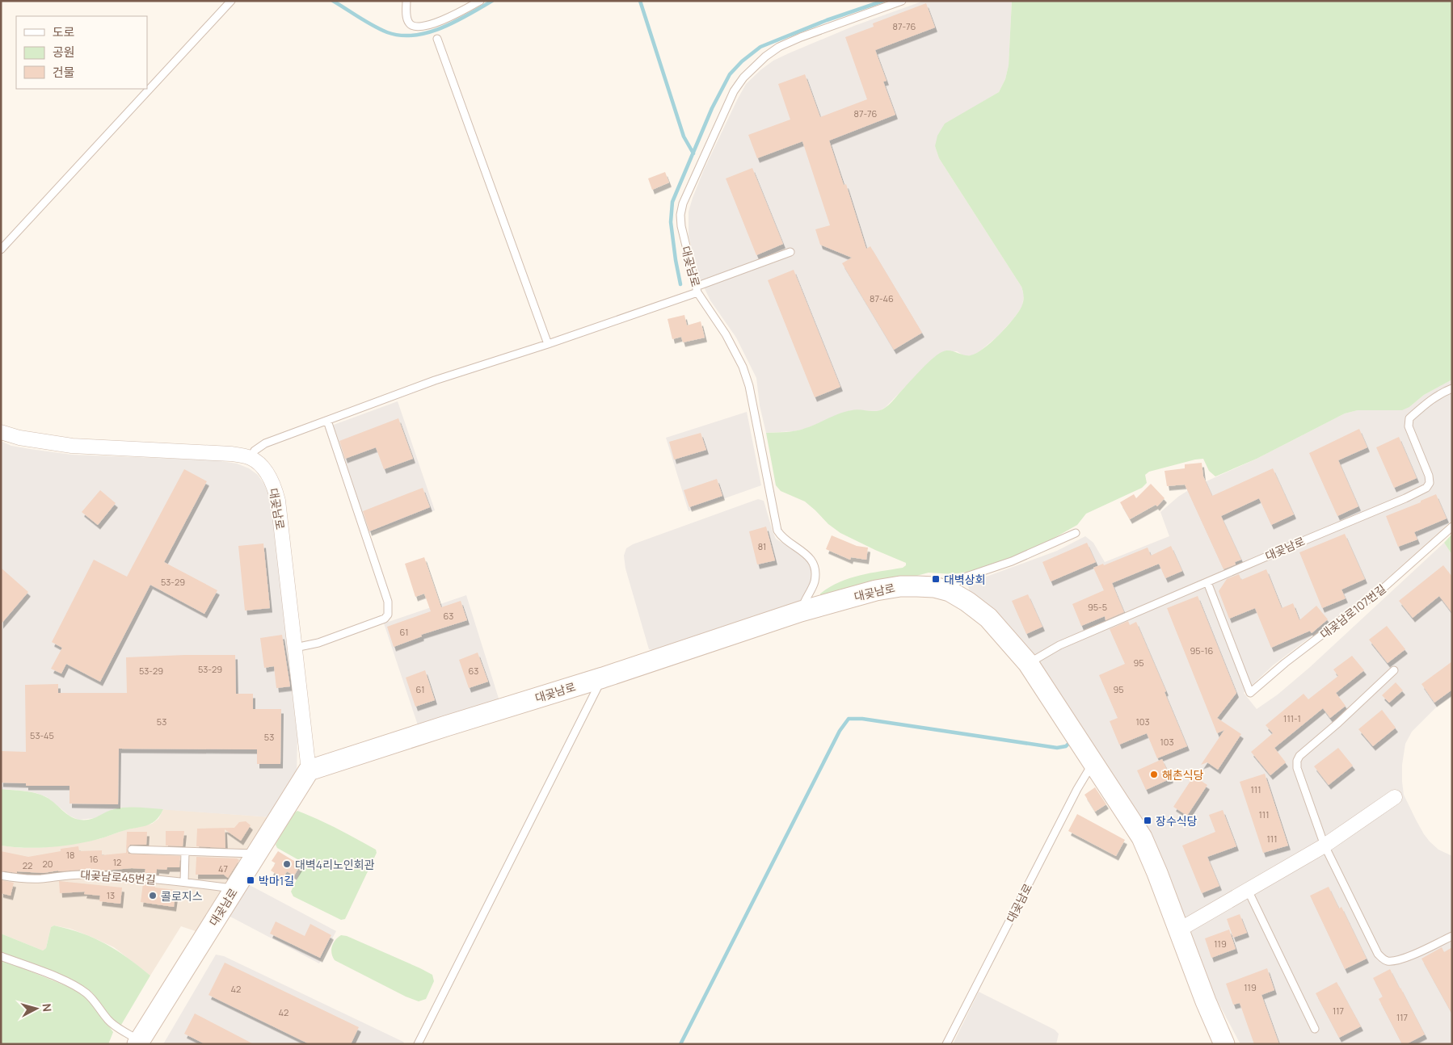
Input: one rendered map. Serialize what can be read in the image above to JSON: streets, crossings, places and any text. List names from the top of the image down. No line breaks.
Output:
{"streets":{"street":["대곶남로"],"lane":["대곶남로107번길","대곶남로45번길"]},"crossings":[["대곶남로","대곶남로107번길"],["대곶남로","대곶남로45번길"]],"places":{"transit":["대벽상회","장수식당","박마1길"],"other":["해촌식당","대벽4리노인회관","콜로지스"]},"house_numbers":["87-76","87-76","87-46","81","53-29","95-5","63","61","95-16","95","53-29","53-29","63","61","95","111-1","53","103","53-45","53","103","111","111","111","18","16","12","20","22","47","13","119","119","42","117","42","117"],"legend":["도로","공원","건물"],"north":"right"}
